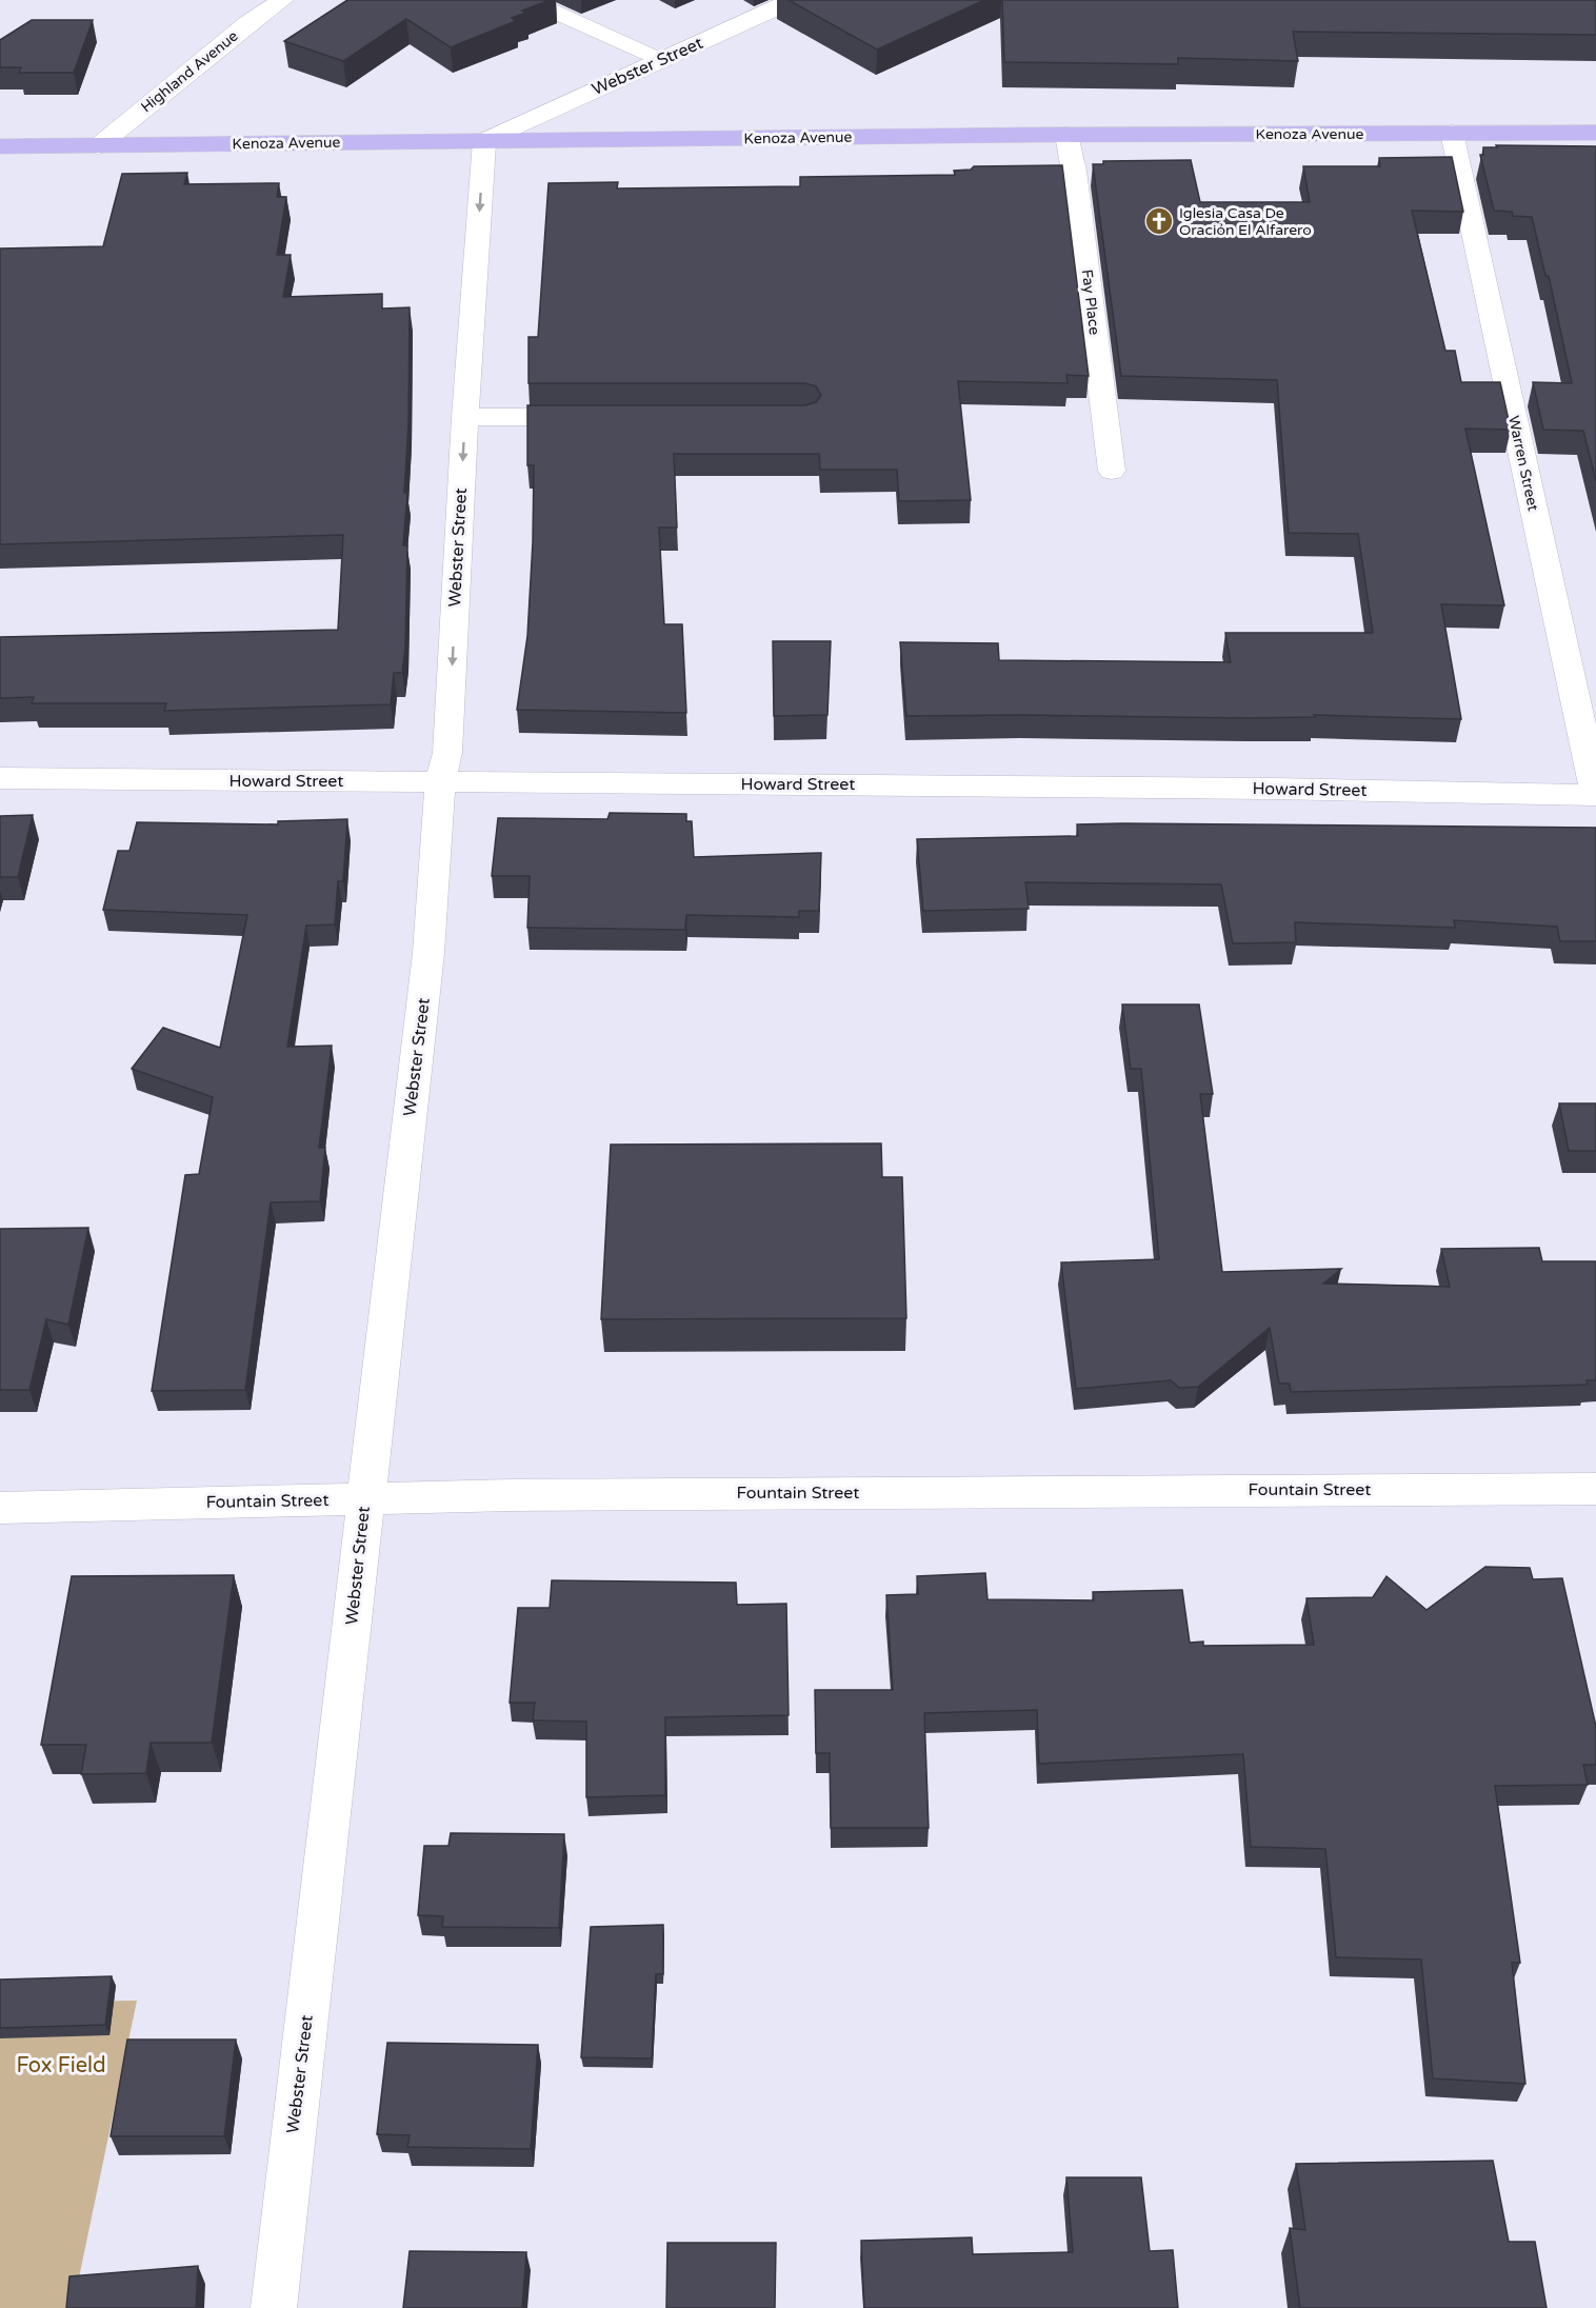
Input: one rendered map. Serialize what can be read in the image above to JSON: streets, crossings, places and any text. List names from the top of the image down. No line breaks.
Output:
{"streets":{"main road":["Kenoza Avenue"],"street":["Webster Street","Highland Avenue","Fay Place","Warren Street","Howard Street","Fountain Street"]},"crossings":[["Webster Street","Kenoza Avenue"],["Webster Street","Howard Street"],["Webster Street","Fountain Street"],["Highland Avenue","Kenoza Avenue"],["Kenoza Avenue","Fay Place"],["Kenoza Avenue","Warren Street"],["Warren Street","Howard Street"]],"parks":["Fox Field"],"places":{"church":["Iglesia Casa De Oración El Alfarero"]}}
